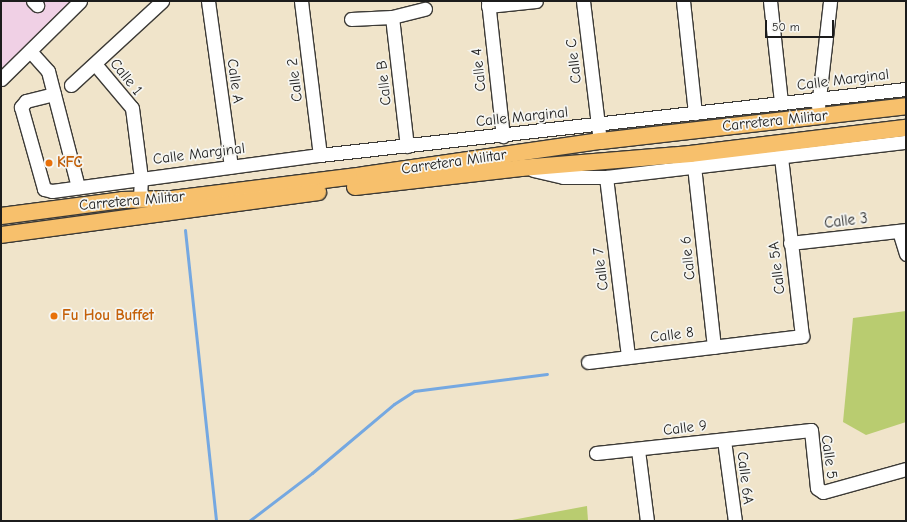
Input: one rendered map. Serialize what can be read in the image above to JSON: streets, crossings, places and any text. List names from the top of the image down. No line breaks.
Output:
{"streets":{"main road":["Carretera Militar"],"street":["Calle C","Calle 4","Calle 1","Calle 2","Calle Marginal","Calle A","Calle B","Calle 3","Calle 6","Calle 5A","Calle 7","Calle 8","Calle 9","Calle 5","Calle 6A"]},"crossings":[["Calle C","Calle Marginal"],["Calle C","Carretera Militar"],["Calle 4","Calle Marginal"],["Calle 1","Calle Marginal"],["Calle 2","Calle Marginal"],["Calle Marginal","Calle A"],["Calle Marginal","Calle B"],["Calle Marginal","Carretera Militar"],["Carretera Militar","Calle 6"],["Calle 3","Calle 5A"],["Calle 6","Calle 8"],["Calle 5A","Calle 8"],["Calle 7","Calle 8"],["Calle 9","Calle 5"],["Calle 9","Calle 6A"]],"places":["KFC","Fu Hou Buffet"],"scale_bar":"50 m"}
